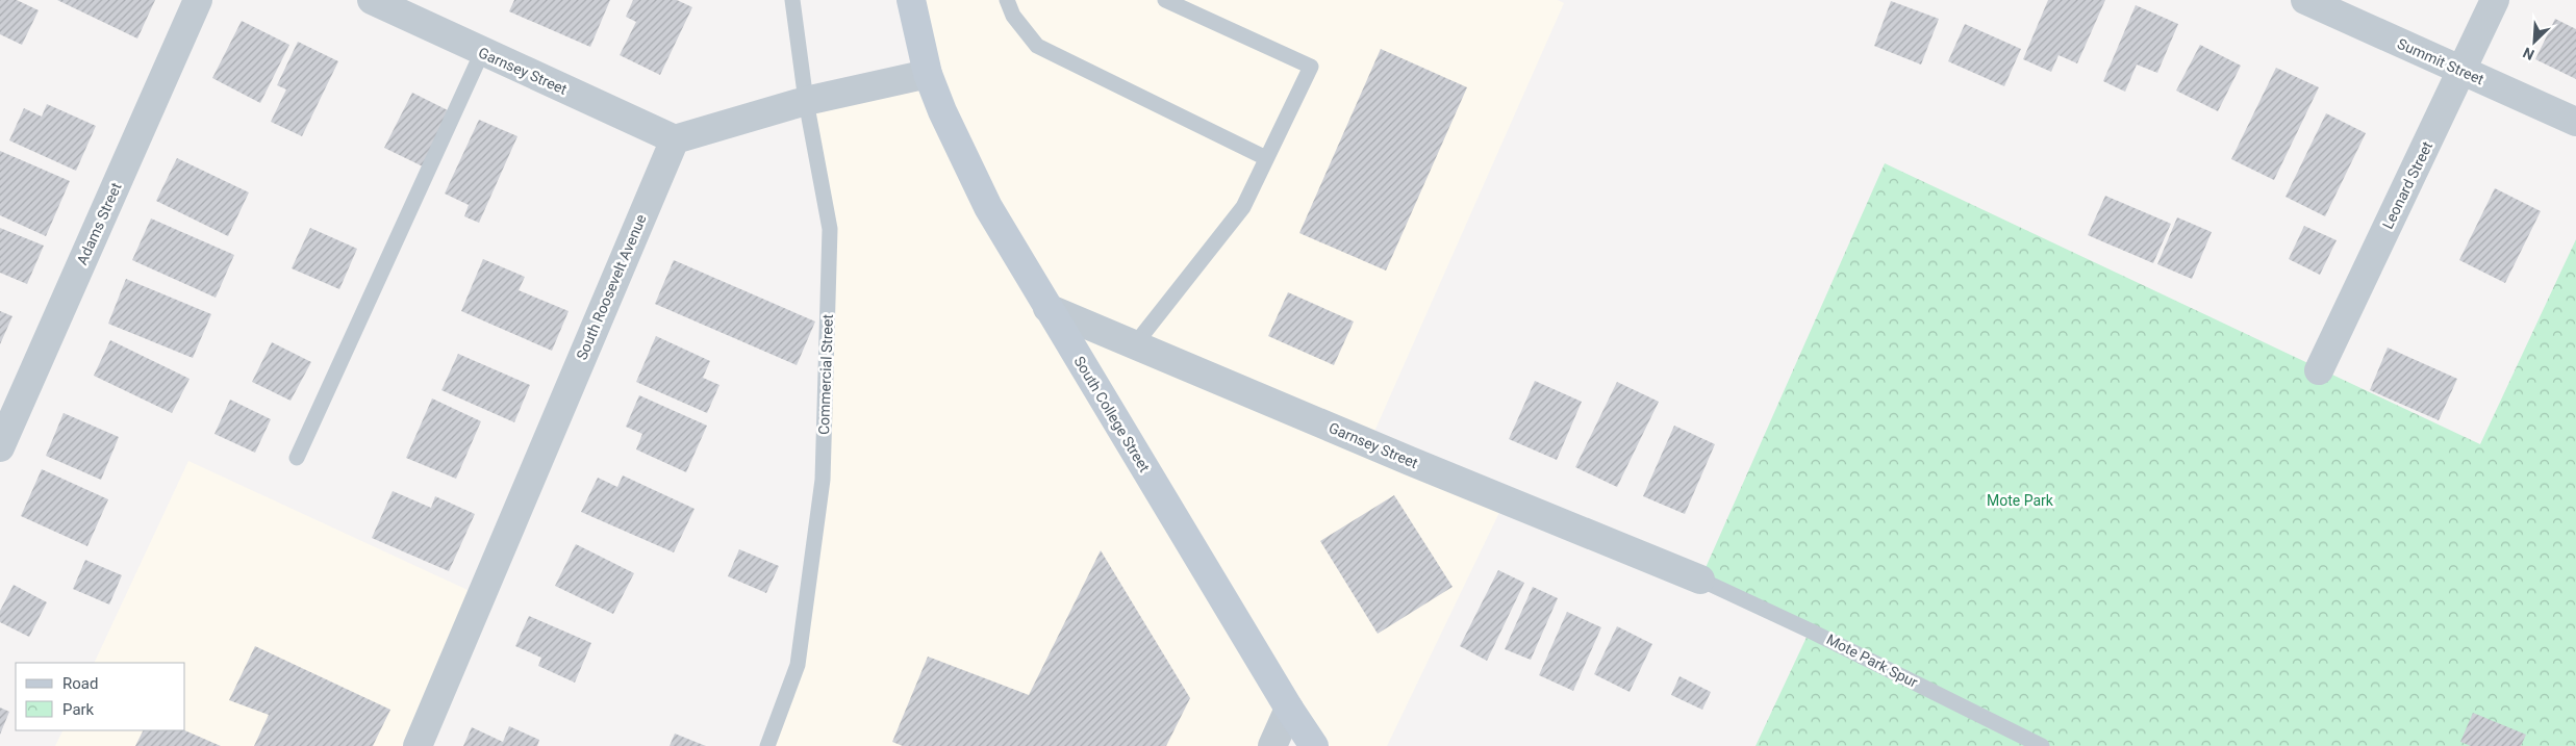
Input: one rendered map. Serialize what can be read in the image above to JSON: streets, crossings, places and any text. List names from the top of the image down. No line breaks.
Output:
{"streets":{"street":["Summit Street","Garnsey Street","Leonard Street","Adams Street","South Roosevelt Avenue","South College Street"],"lane":["Commercial Street","Mote Park Spur"]},"crossings":[["Summit Street","Leonard Street"],["Garnsey Street","South Roosevelt Avenue"],["Garnsey Street","South College Street"],["Garnsey Street","Mote Park Spur"]],"parks":["Mote Park"],"legend":["Road","Park"],"north":"bottom left"}
